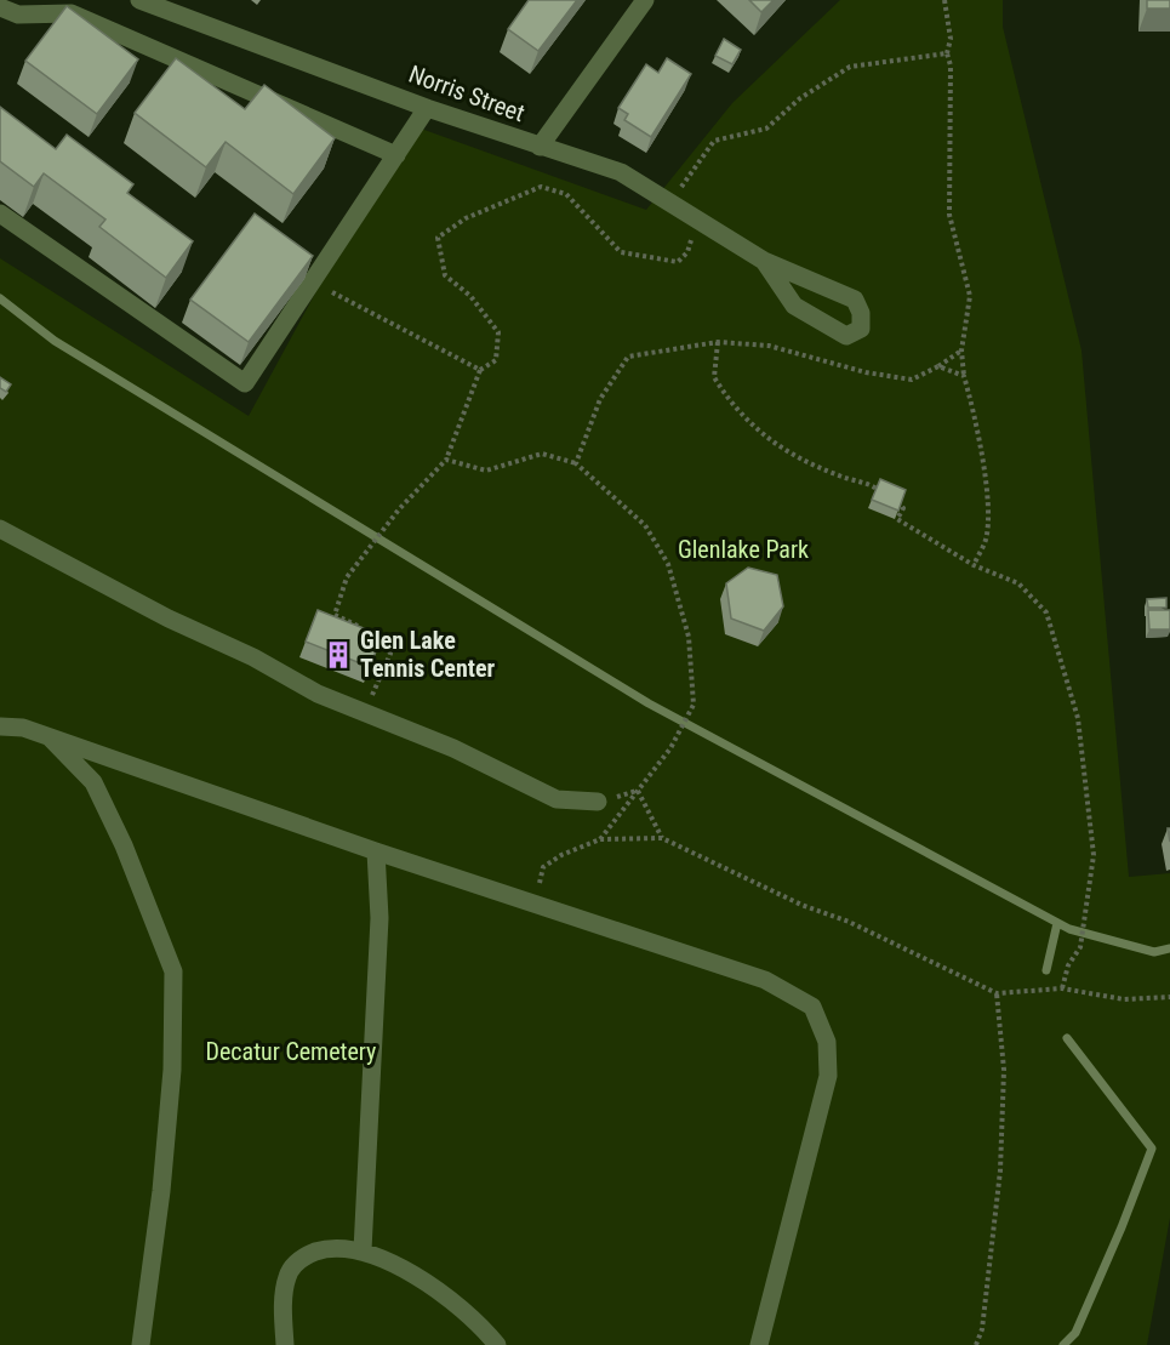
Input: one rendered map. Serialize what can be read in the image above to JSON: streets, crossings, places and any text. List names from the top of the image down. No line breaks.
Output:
{"streets":{"street":["Norris Street"]},"parks":["Glenlake Park","Decatur Cemetery"],"places":{"building":["Glen Lake Tennis Center"]}}
